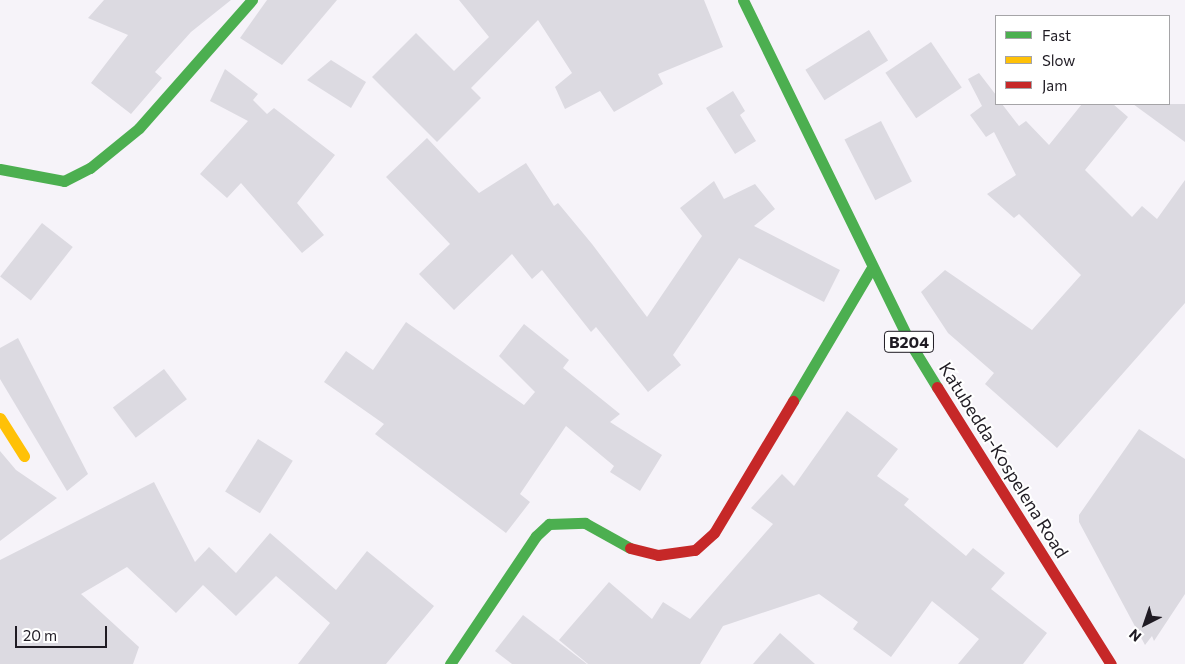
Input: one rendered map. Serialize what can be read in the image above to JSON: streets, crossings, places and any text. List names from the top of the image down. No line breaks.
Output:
{"streets":{"street":["B204","Katubedda-Kospelena Road"]},"legend":["Fast","Slow","Jam"],"scale_bar":"20 m","north":"bottom left"}
